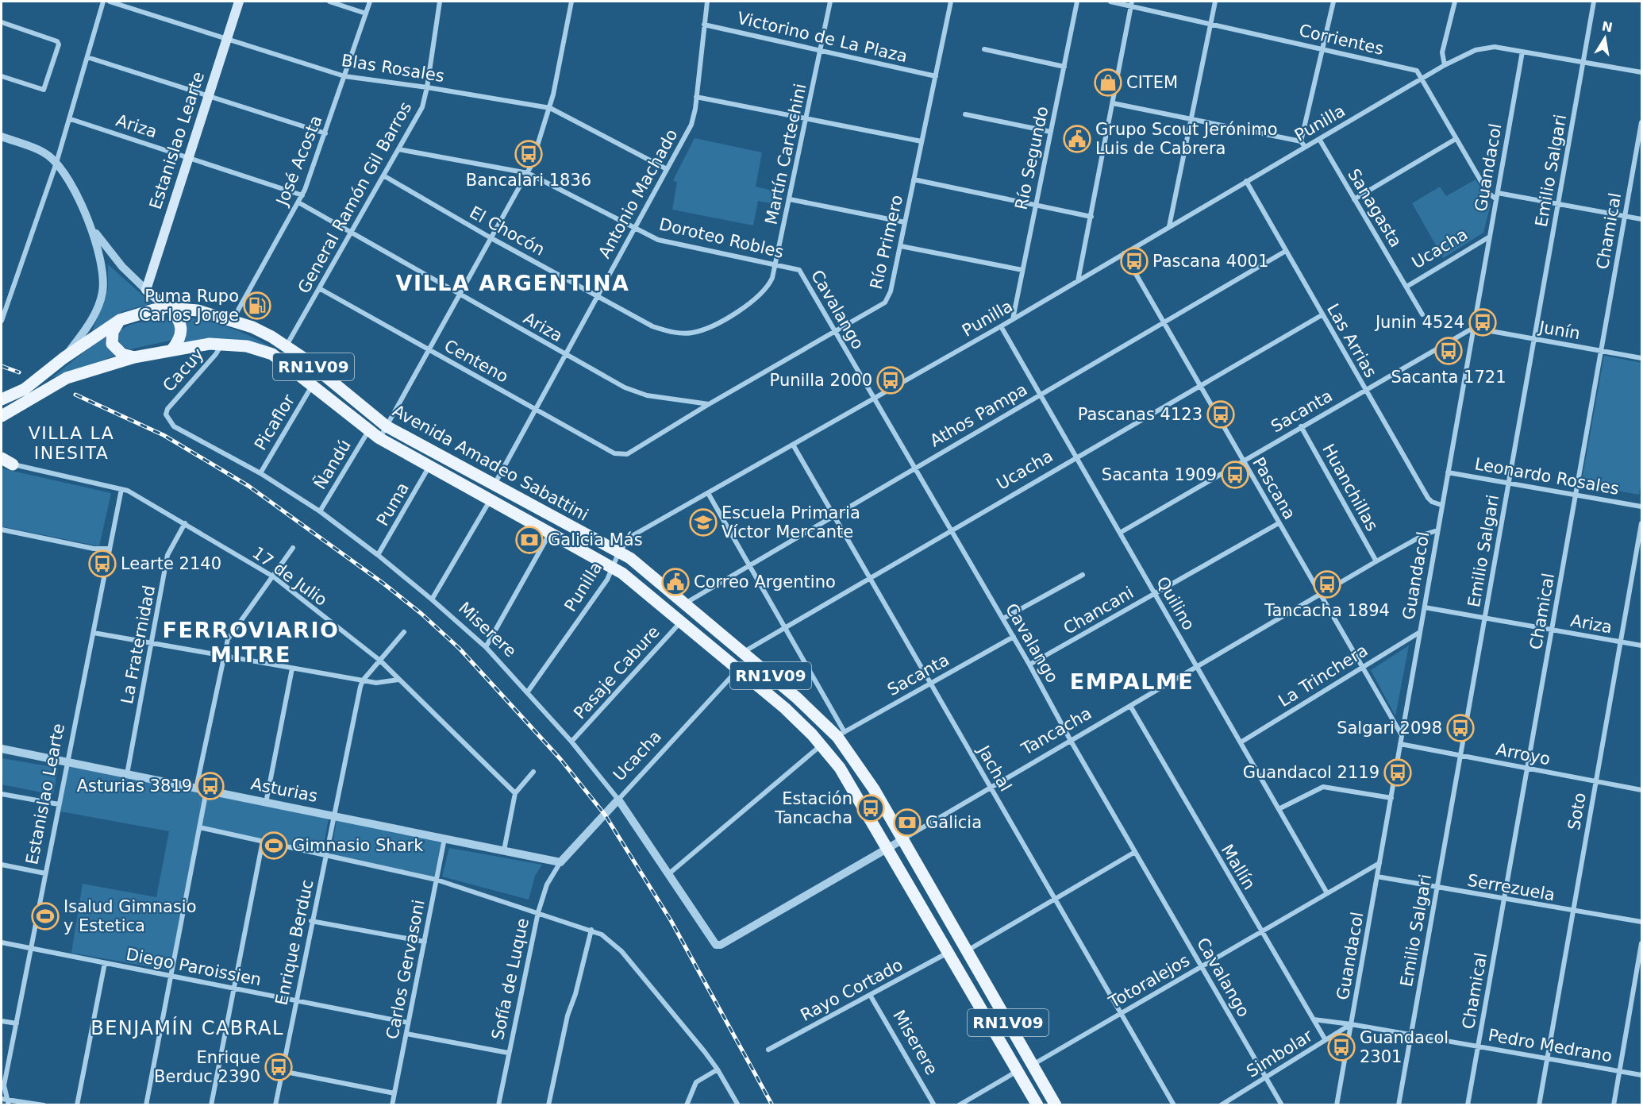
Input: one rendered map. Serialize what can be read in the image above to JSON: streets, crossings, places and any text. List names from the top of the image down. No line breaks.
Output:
{"streets":{"main road":["Estanislao Learte","RN1V09","Avenida Amadeo Sabattini"],"street":["Victorino de La Plaza","Corrientes","Blas Rosales","Punilla","Ariza","Martín Cartechini","Río Segundo","José Acosta","Guandacol","Emilio Salgari","Antonio Machado","General Ramón Gil Barros","Sanagasta","El Chocón","Chamical","Doroteo Robles","Río Primero","Ucacha","Cavalango","Junín","Las Arrias","Centeno","Cacuy","Sacanta","Athos Pampa","Picaflor","Ñandú","Leonardo Rosales","Huanchillas","Pascana","Puma","17 de Julio","Quilino","Chancani","Miserere","La Fraternidad","Pasaje Cabure","La Trinchera","Tancacha","Arroyo","Jachal","Asturias","Soto","Mallín","Serrezuela","Enrique Berduc","Diego Paroissien","Carlos Gervasoni","Sofía de Luque","Totoralejos","Rayo Cortado","Pedro Medrano","Simbolar"]},"crossings":[["Victorino de La Plaza","Martín Cartechini"],["Victorino de La Plaza","Antonio Machado"],["Victorino de La Plaza","Río Primero"],["Corrientes","Punilla"],["Corrientes","Guandacol"],["Blas Rosales","Estanislao Learte"],["Blas Rosales","José Acosta"],["Blas Rosales","Antonio Machado"],["Blas Rosales","General Ramón Gil Barros"],["Punilla","Río Segundo"],["Punilla","Guandacol"],["Punilla","Emilio Salgari"],["Punilla","Sanagasta"],["Punilla","Cavalango"],["Punilla","Las Arrias"],["Punilla","Avenida Amadeo Sabattini"],["Punilla","Pascana"],["Punilla","Quilino"],["Punilla","Miserere"],["Punilla","Jachal"],["Ariza","Estanislao Learte"],["Ariza","José Acosta"],["Ariza","Guandacol"],["Ariza","Emilio Salgari"],["Ariza","Antonio Machado"],["Ariza","General Ramón Gil Barros"],["Ariza","Chamical"],["Ariza","Río Primero"],["Ariza","Soto"],["Estanislao Learte","17 de Julio"],["Estanislao Learte","Asturias"],["Estanislao Learte","Diego Paroissien"],["Martín Cartechini","El Chocón"],["Martín Cartechini","Doroteo Robles"],["José Acosta","Avenida Amadeo Sabattini"],["Guandacol","Ucacha"],["Guandacol","Junín"],["Guandacol","Las Arrias"],["Guandacol","Sacanta"],["Guandacol","Leonardo Rosales"],["Guandacol","Pascana"],["Guandacol","La Trinchera"],["Guandacol","Tancacha"],["Guandacol","Arroyo"],["Guandacol","Serrezuela"],["Guandacol","Totoralejos"],["Guandacol","Pedro Medrano"],["Guandacol","Simbolar"],["Emilio Salgari","Junín"],["Emilio Salgari","Leonardo Rosales"],["Emilio Salgari","Arroyo"],["Emilio Salgari","Serrezuela"],["Emilio Salgari","Pedro Medrano"],["Antonio Machado","El Chocón"],["Antonio Machado","Doroteo Robles"],["Antonio Machado","Centeno"],["Antonio Machado","Avenida Amadeo Sabattini"],["General Ramón Gil Barros","El Chocón"],["General Ramón Gil Barros","Doroteo Robles"],["General Ramón Gil Barros","Centeno"],["General Ramón Gil Barros","Avenida Amadeo Sabattini"],["Sanagasta","Ucacha"],["Chamical","Junín"],["Chamical","Leonardo Rosales"],["Chamical","Arroyo"],["Chamical","Serrezuela"],["Chamical","Pedro Medrano"],["Doroteo Robles","Cavalango"],["Río Primero","Cavalango"],["Río Primero","Centeno"],["Ucacha","Cavalango"],["Ucacha","Las Arrias"],["Ucacha","Avenida Amadeo Sabattini"],["Ucacha","Pascana"],["Ucacha","Quilino"],["Ucacha","Miserere"],["Ucacha","Jachal"],["Ucacha","Asturias"],["Ucacha","Sofía de Luque"],["Cavalango","Sacanta"],["Cavalango","Athos Pampa"],["Cavalango","Chancani"],["Cavalango","Tancacha"],["Cavalango","Totoralejos"],["Cavalango","Simbolar"],["Junín","Sacanta"],["Las Arrias","Sacanta"],["Las Arrias","Athos Pampa"],["Cacuy","Avenida Amadeo Sabattini"],["Cacuy","Miserere"],["Sacanta","Avenida Amadeo Sabattini"],["Sacanta","Huanchillas"],["Sacanta","Pascana"],["Sacanta","Quilino"],["Sacanta","Jachal"],["Athos Pampa","Avenida Amadeo Sabattini"],["Athos Pampa","Pascana"],["Athos Pampa","Quilino"],["Athos Pampa","Jachal"],["Picaflor","Avenida Amadeo Sabattini"],["Picaflor","Miserere"],["Avenida Amadeo Sabattini","Ñandú"],["Avenida Amadeo Sabattini","Puma"],["Avenida Amadeo Sabattini","Pasaje Cabure"],["Avenida Amadeo Sabattini","Tancacha"],["Avenida Amadeo Sabattini","Totoralejos"],["Avenida Amadeo Sabattini","Rayo Cortado"],["Ñandú","Miserere"],["Huanchillas","Tancacha"],["Pascana","Chancani"],["Pascana","La Trinchera"],["Pascana","Tancacha"],["Puma","Miserere"],["17 de Julio","La Fraternidad"],["17 de Julio","Enrique Berduc"],["Quilino","Chancani"],["Quilino","La Trinchera"],["Quilino","Tancacha"],["Quilino","Totoralejos"],["Miserere","Pasaje Cabure"],["Miserere","Tancacha"],["Miserere","Rayo Cortado"],["La Fraternidad","Asturias"],["Tancacha","Jachal"],["Tancacha","Mallín"],["Arroyo","Soto"],["Jachal","Totoralejos"],["Asturias","Enrique Berduc"],["Asturias","Carlos Gervasoni"],["Asturias","Sofía de Luque"],["Soto","Serrezuela"],["Soto","Pedro Medrano"],["Mallín","Totoralejos"],["Mallín","Pedro Medrano"],["Mallín","Simbolar"],["Enrique Berduc","Diego Paroissien"],["Diego Paroissien","Carlos Gervasoni"],["Pedro Medrano","Simbolar"]],"districts":["VILLA ARGENTINA","VILLA LA INESITA","FERROVIARIO MITRE","EMPALME","BENJAMÍN CABRAL"],"places":{"shop":["CITEM"],"public building":["Grupo Scout Jerónimo Luis de Cabrera","Correo Argentino"],"bus stop":["Bancalari 1836","Pascana 4001","Junin 4524","Sacanta 1721","Punilla 2000","Pascanas 4123","Sacanta 1909","Learte 2140","Tancacha 1894","Salgari 2098","Guandacol 2119","Asturias 3819","Estación Tancacha","Guandacol 2301","Enrique Berduc 2390"],"fuel station":["Puma Rupo Carlos Jorge"],"school or university":["Escuela Primaria Víctor Mercante"],"bank":["Galicia Más","Galicia"],"sports":["Gimnasio Shark","Isalud Gimnasio y Estetica"]},"north":"top"}
